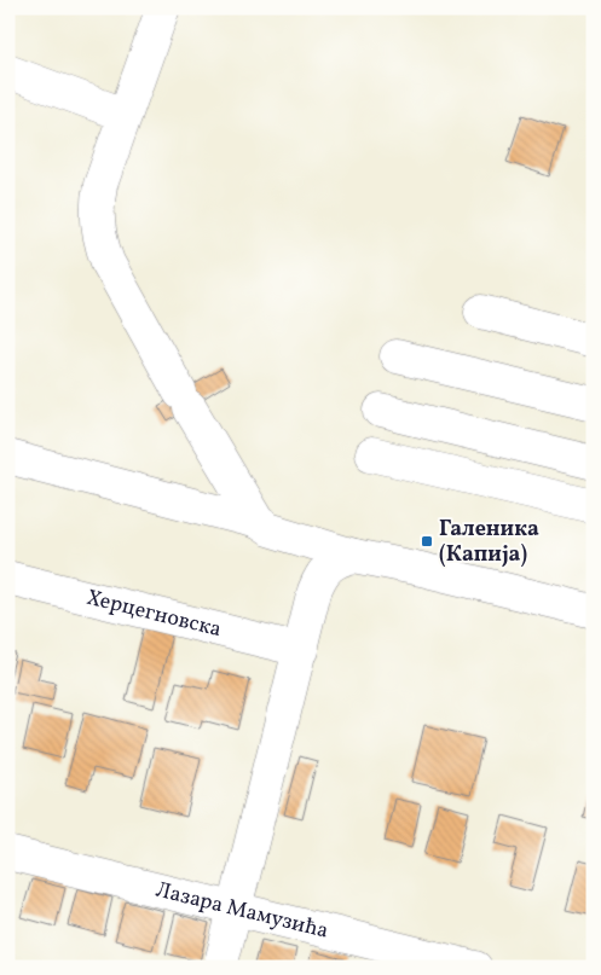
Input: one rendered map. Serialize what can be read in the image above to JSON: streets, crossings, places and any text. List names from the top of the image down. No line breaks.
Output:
{"streets":{"street":["Херцегновска","Лазара Мамузића"]},"places":{"transit":["Галеника (Капија)"]}}
